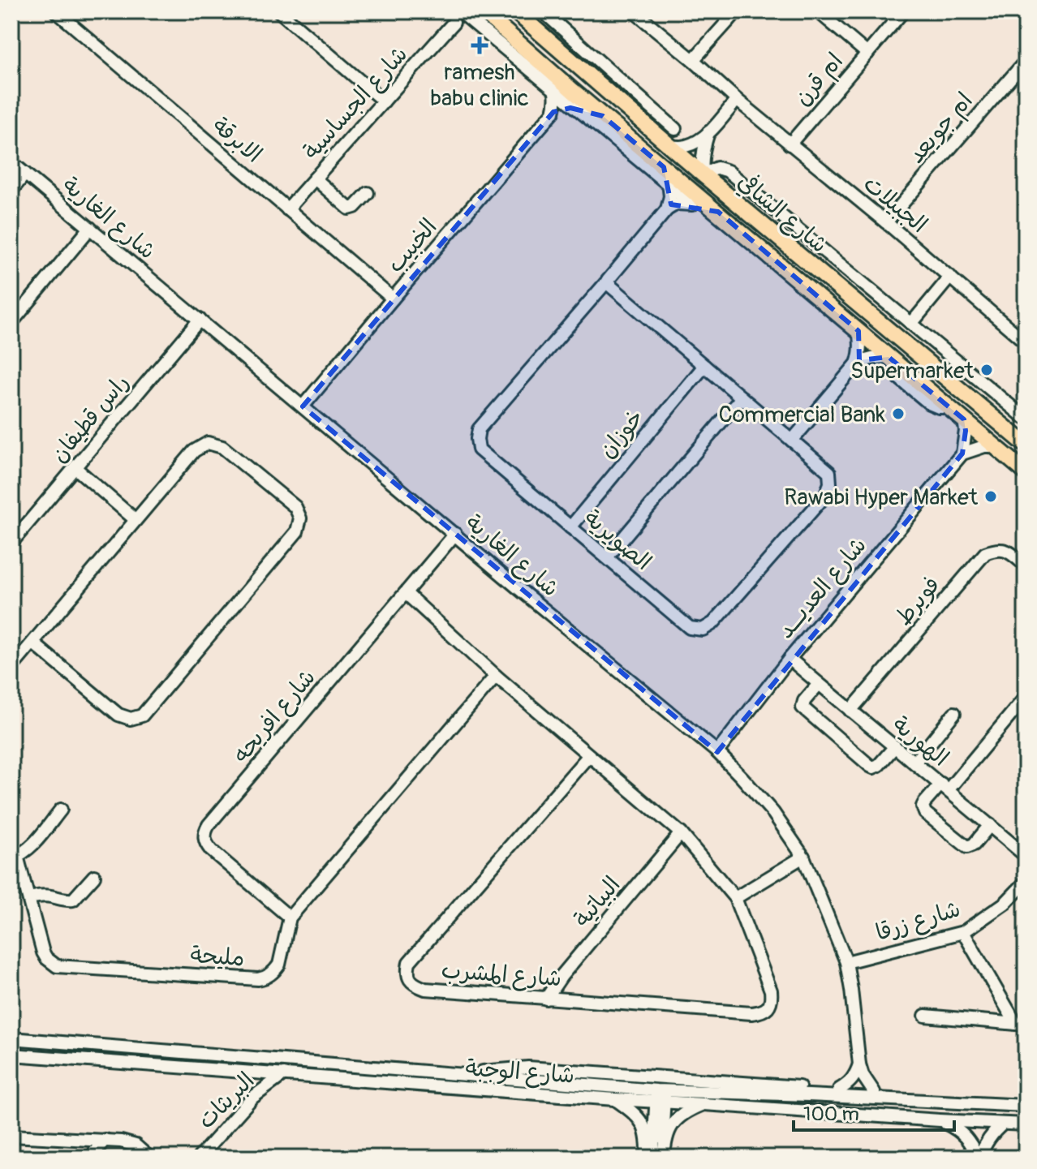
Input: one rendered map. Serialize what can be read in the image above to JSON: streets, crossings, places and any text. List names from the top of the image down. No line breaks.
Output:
{"streets":{"main road":["شارع الشافي"],"street":["ام قرن","شارع الجساسية","ام جويعد","الابرقة","الجبيلات","شارع الغارية","الخبيب","راس قطيفان","خوزان","الصويرية","شارع العديـــد","فويرط","شارع افريحه","الهورية","البياتية","شارع زرقا","مليحة","شارع المشرب","شارع الوجبة","البريثات"]},"crossings":[["ام قرن","الجبيلات"],["شارع الجساسية","الابرقة"],["ام جويعد","الجبيلات"],["الابرقة","الخبيب"],["شارع الشافي","الخبيب"],["شارع الغارية","الخبيب"],["شارع الغارية","راس قطيفان"],["شارع الغارية","شارع العديـــد"],["شارع الغارية","شارع افريحه"],["شارع الغارية","شارع زرقا"],["شارع الغارية","شارع الوجبة"],["خوزان","الصويرية"],["شارع العديـــد","الهورية"],["فويرط","الهورية"],["شارع افريحه","مليحة"],["شارع افريحه","شارع المشرب"],["البياتية","شارع المشرب"],["مليحة","شارع المشرب"],["شارع الوجبة","البريثات"]],"places":{"health":["ramesh babu clinic"],"other":["Supermarket","Commercial Bank","Rawabi Hyper Market"]},"scale_bar":"100 m"}
